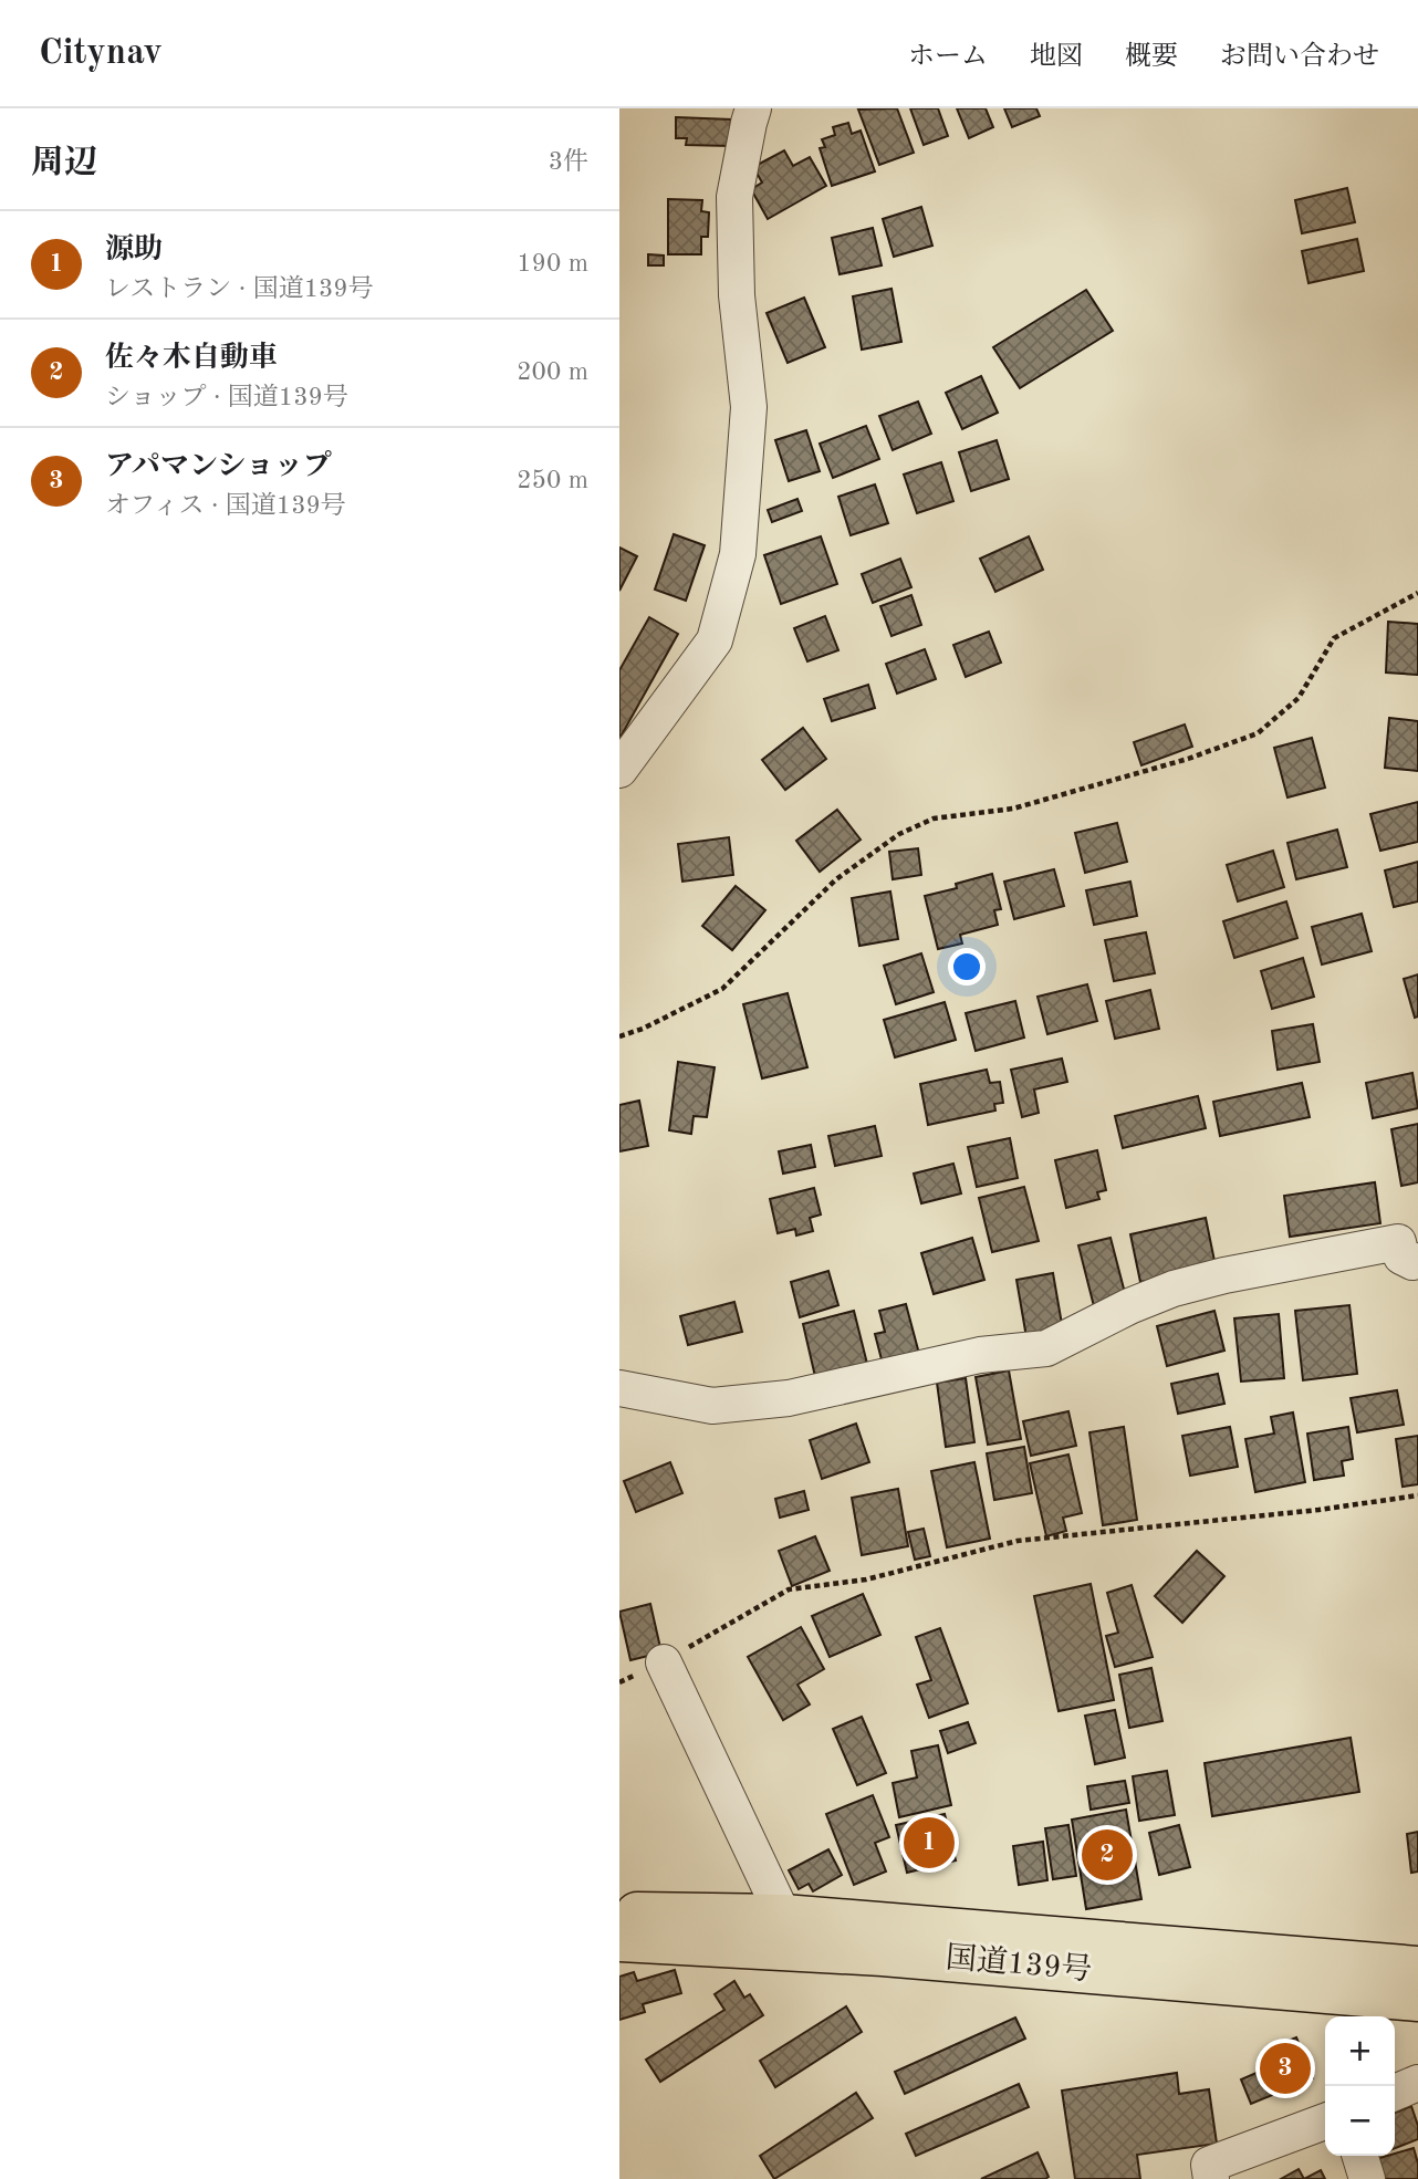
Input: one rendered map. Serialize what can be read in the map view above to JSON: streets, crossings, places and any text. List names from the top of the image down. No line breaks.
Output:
{"streets":{"highway":["国道139号"]},"page":{"header":"Citynav","nav":["ホーム","地図","概要","お問い合わせ"],"heading":["周辺","3件"],"list":[{"mark":"1","name":"源助","note":"レストラン · 国道139号","value":"190 m"},{"mark":"2","name":"佐々木自動車","note":"ショップ · 国道139号","value":"200 m"},{"mark":"3","name":"アパマンショップ","note":"オフィス · 国道139号","value":"250 m"}],"pins":["1","2","3"],"map_buttons":["+","−"]}}
